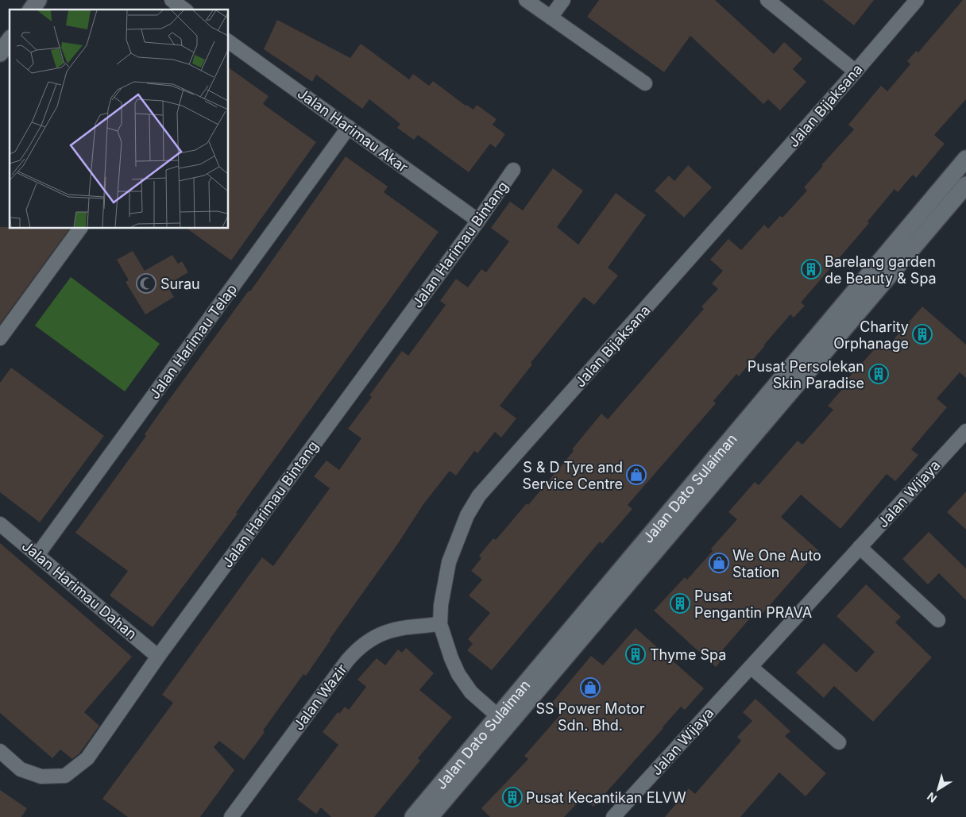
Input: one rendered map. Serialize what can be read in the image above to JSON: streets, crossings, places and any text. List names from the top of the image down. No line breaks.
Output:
{"streets":{"street":["Jalan Bijaksana","Jalan Harimau Akar","Jalan Harimau Bintang","Jalan Harimau Telap","Jalan Dato Sulaiman","Jalan Wijaya","Jalan Harimau Dahan","Jalan Wazir"]},"crossings":[["Jalan Bijaksana","Jalan Dato Sulaiman"],["Jalan Bijaksana","Jalan Wazir"],["Jalan Harimau Akar","Jalan Harimau Bintang"],["Jalan Harimau Akar","Jalan Harimau Telap"],["Jalan Harimau Bintang","Jalan Harimau Dahan"],["Jalan Harimau Telap","Jalan Harimau Dahan"]],"places":{"building":["Barelang garden de Beauty & Spa","Charity Orphanage","Pusat Persolekan Skin Paradise","Pusat Pengantin PRAVA","Thyme Spa","Pusat Kecantikan ELVW"],"mosque":["Surau"],"shop":["S & D Tyre and Service Centre","We One Auto Station","SS Power Motor Sdn. Bhd."]},"north":"bottom left"}
